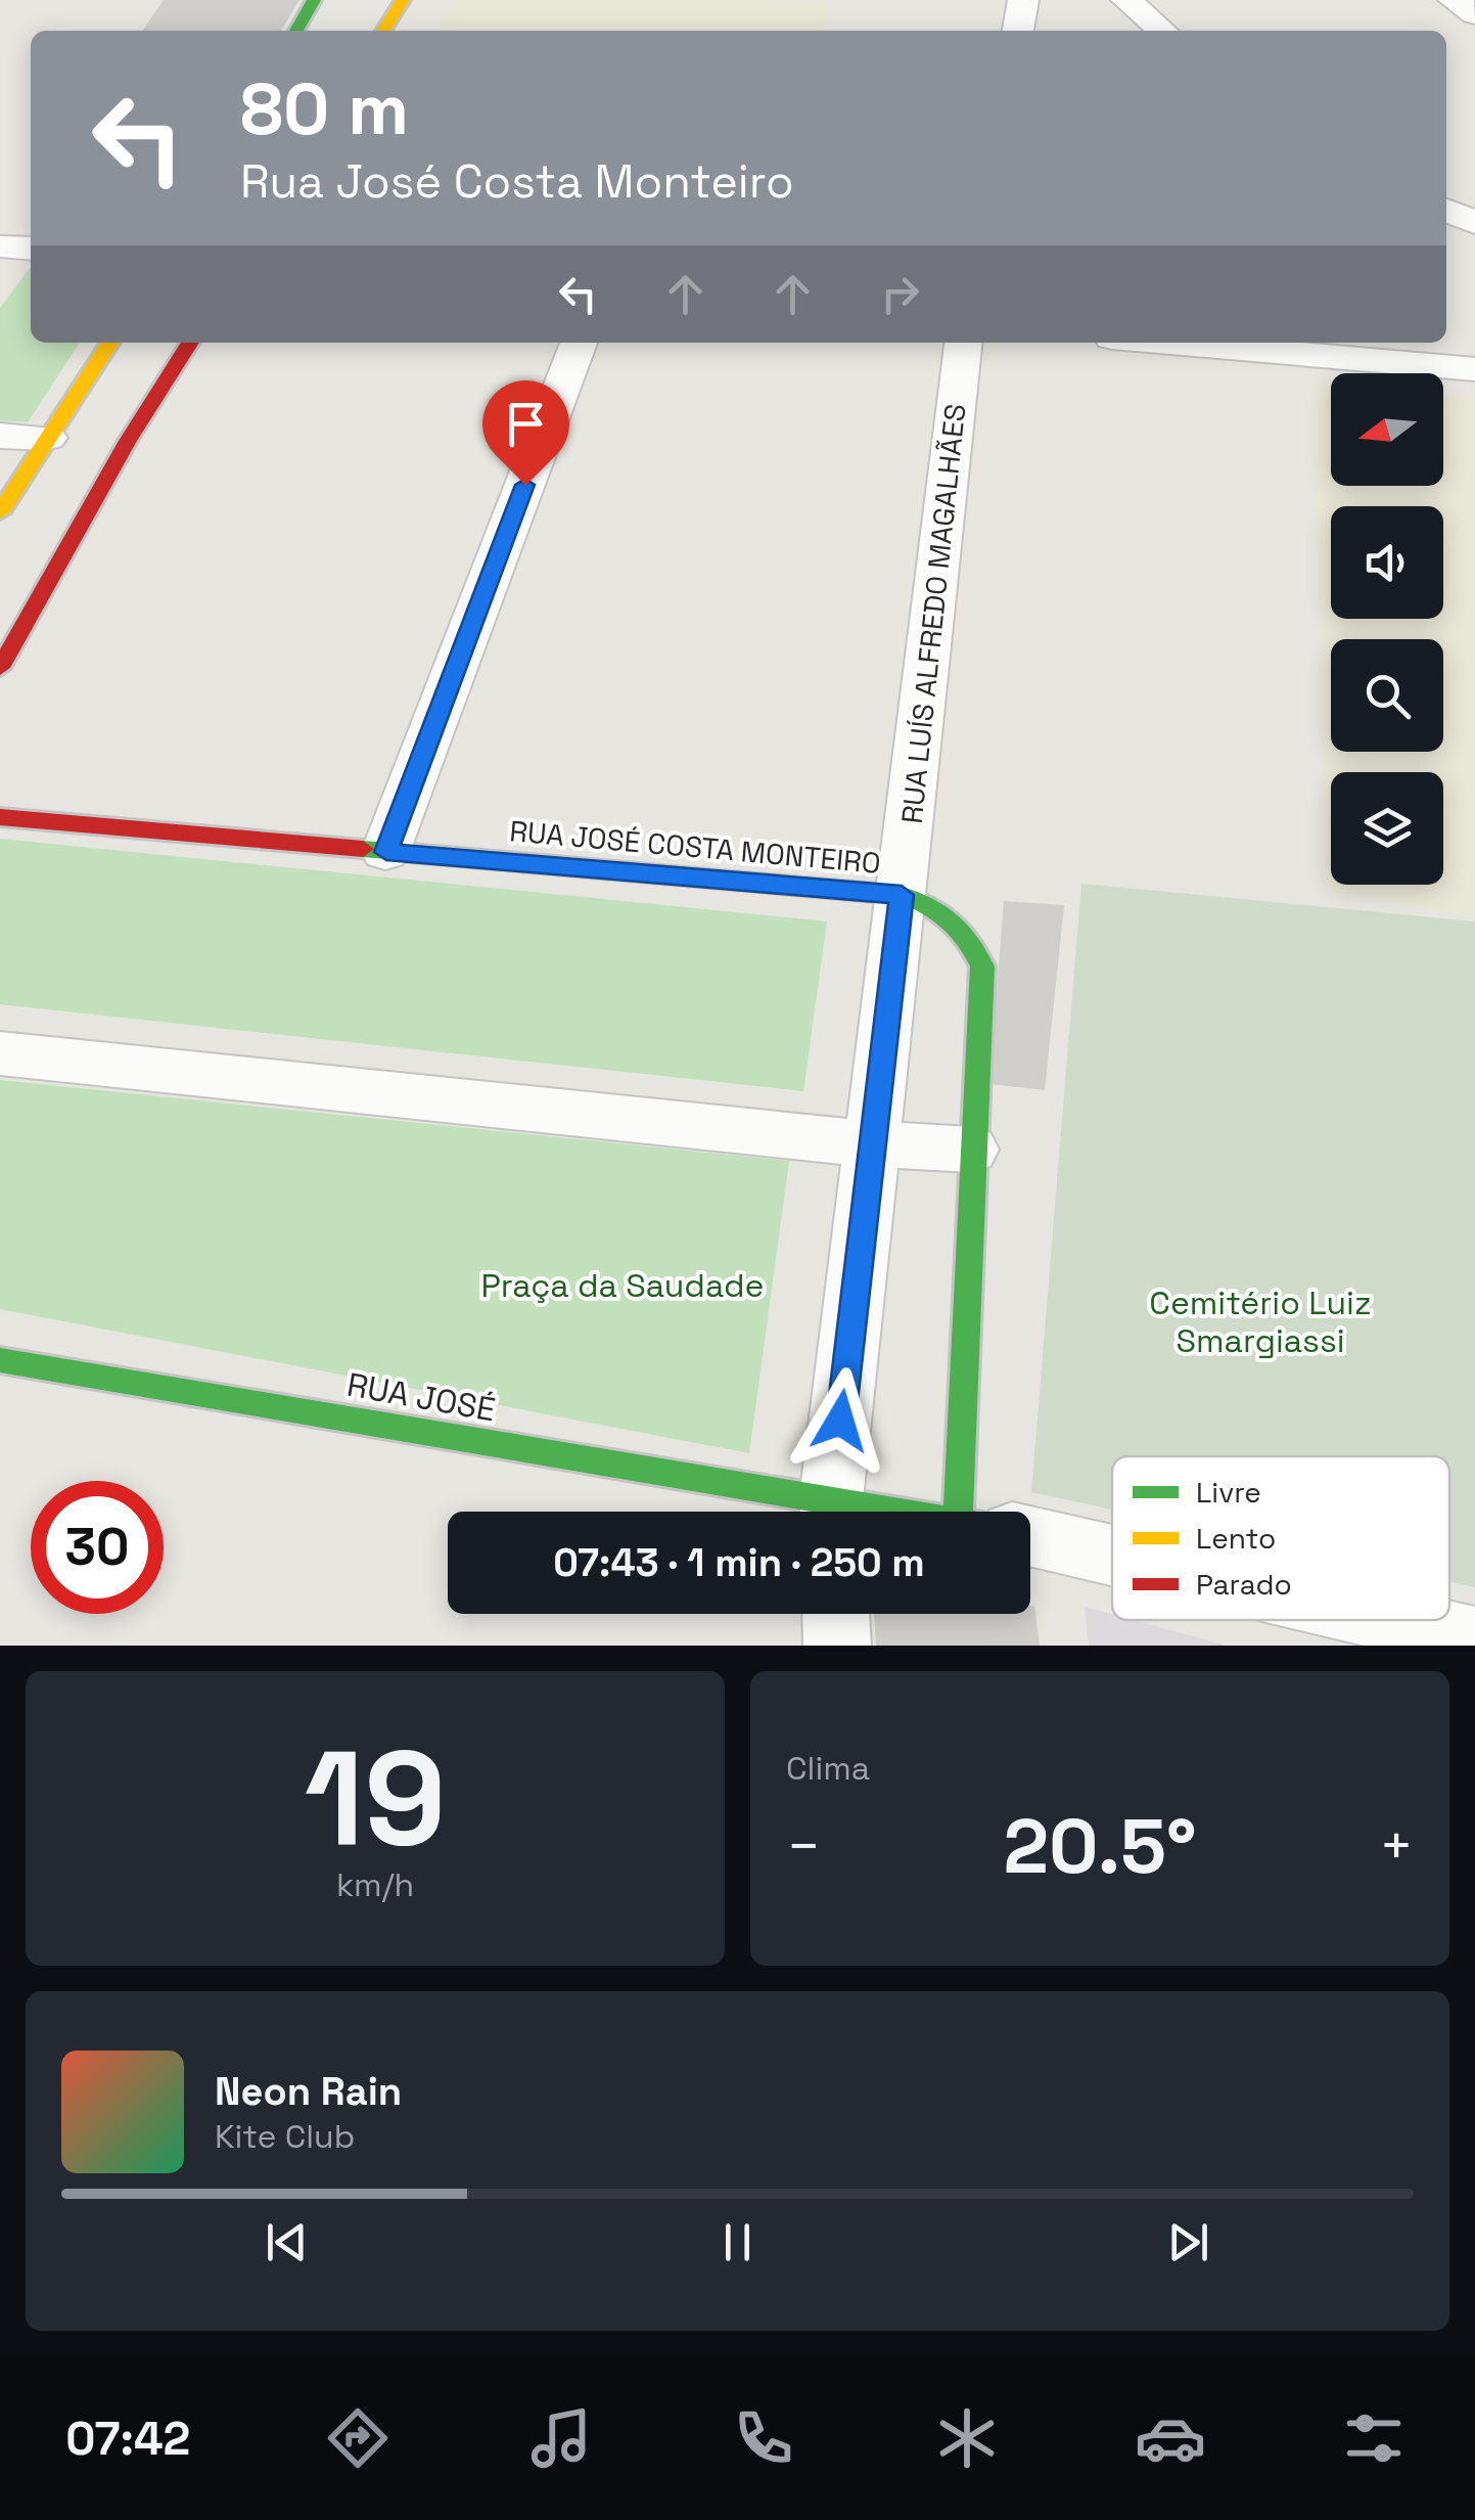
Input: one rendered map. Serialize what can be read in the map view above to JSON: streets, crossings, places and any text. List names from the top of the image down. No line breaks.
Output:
{"streets":{"street":["RUA LUÍS ALFREDO MAGALHÃES","RUA JOSÉ COSTA MONTEIRO","RUA JOSÉ"]},"crossings":[["RUA LUÍS ALFREDO MAGALHÃES","RUA JOSÉ COSTA MONTEIRO"]],"parks":["Praça da Saudade","Cemitério Luiz Smargiassi"],"legend":["Livre","Lento","Parado"],"north":"left","page":{"turn":["80 m","Rua José Costa Monteiro"],"limit":"30","trip":"07:43 · 1 min · 250 m","tile":[["19","km/h"],"Clima"],"heat":["−","20.5°","+"],"song":["Neon Rain","Kite Club"],"tabs":"07:42"}}
